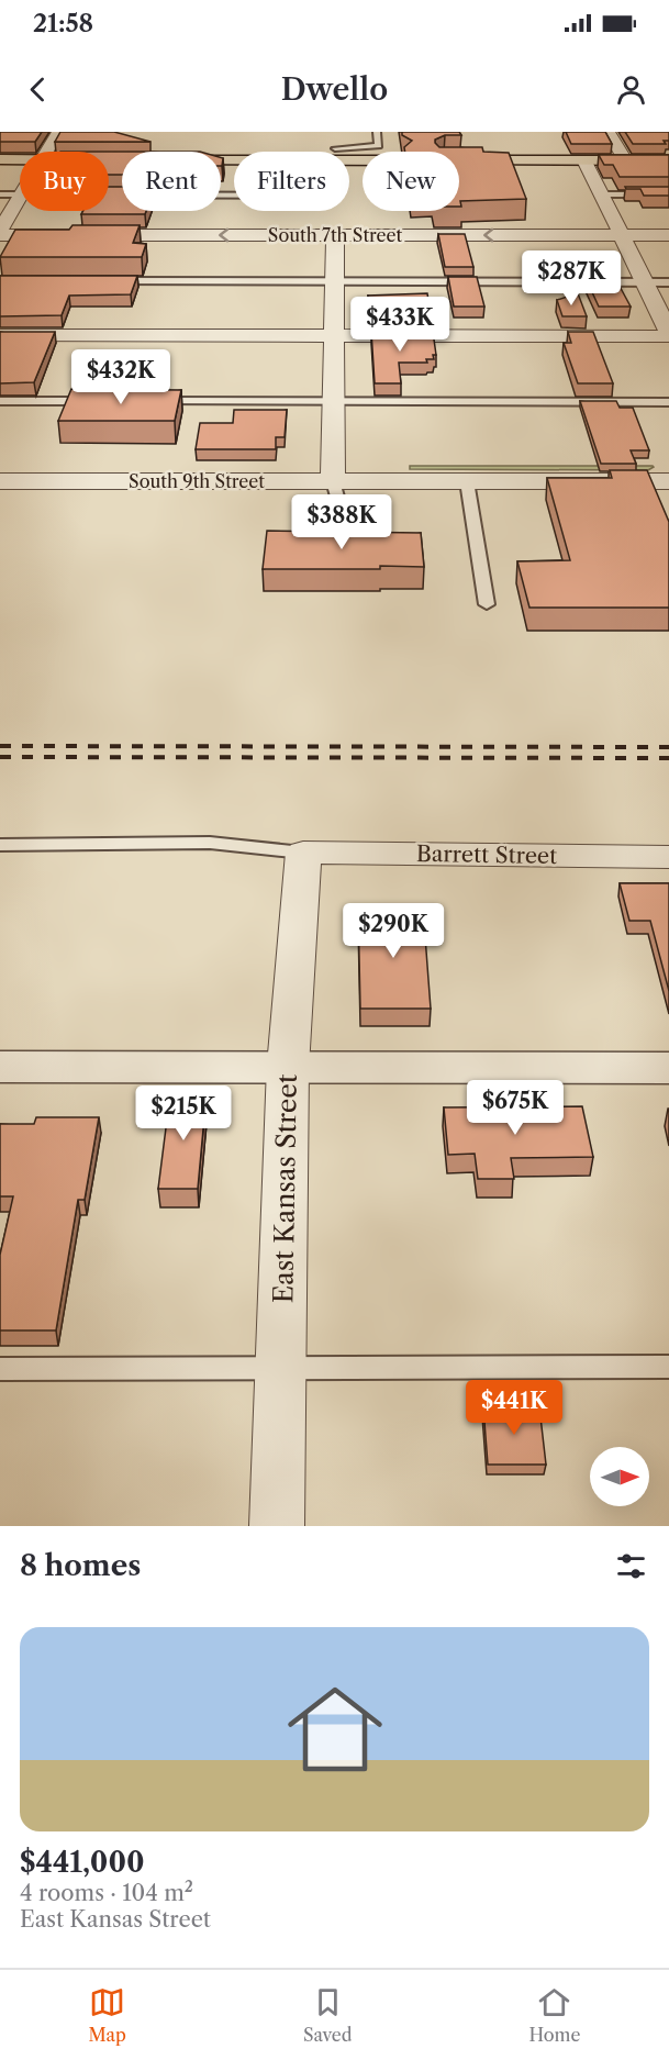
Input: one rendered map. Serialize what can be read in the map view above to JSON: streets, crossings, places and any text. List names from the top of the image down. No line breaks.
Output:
{"streets":{"street":["South 7th Street","South 9th Street","Barrett Street","East Kansas Street"]},"crossings":[["Barrett Street","East Kansas Street"]],"north":"right","page":{"status":"21:58","header":"Dwello","chip":["Buy","Rent","Filters","New"],"price":["$287K","$433K","$432K","$388K","$290K","$675K","$215K","$441K"],"heading":"8 homes","list":[{"name":"$441,000","note":"4 rooms · 104 m² · East Kansas Street"}],"tabs":["Map","Saved","Home"]}}
